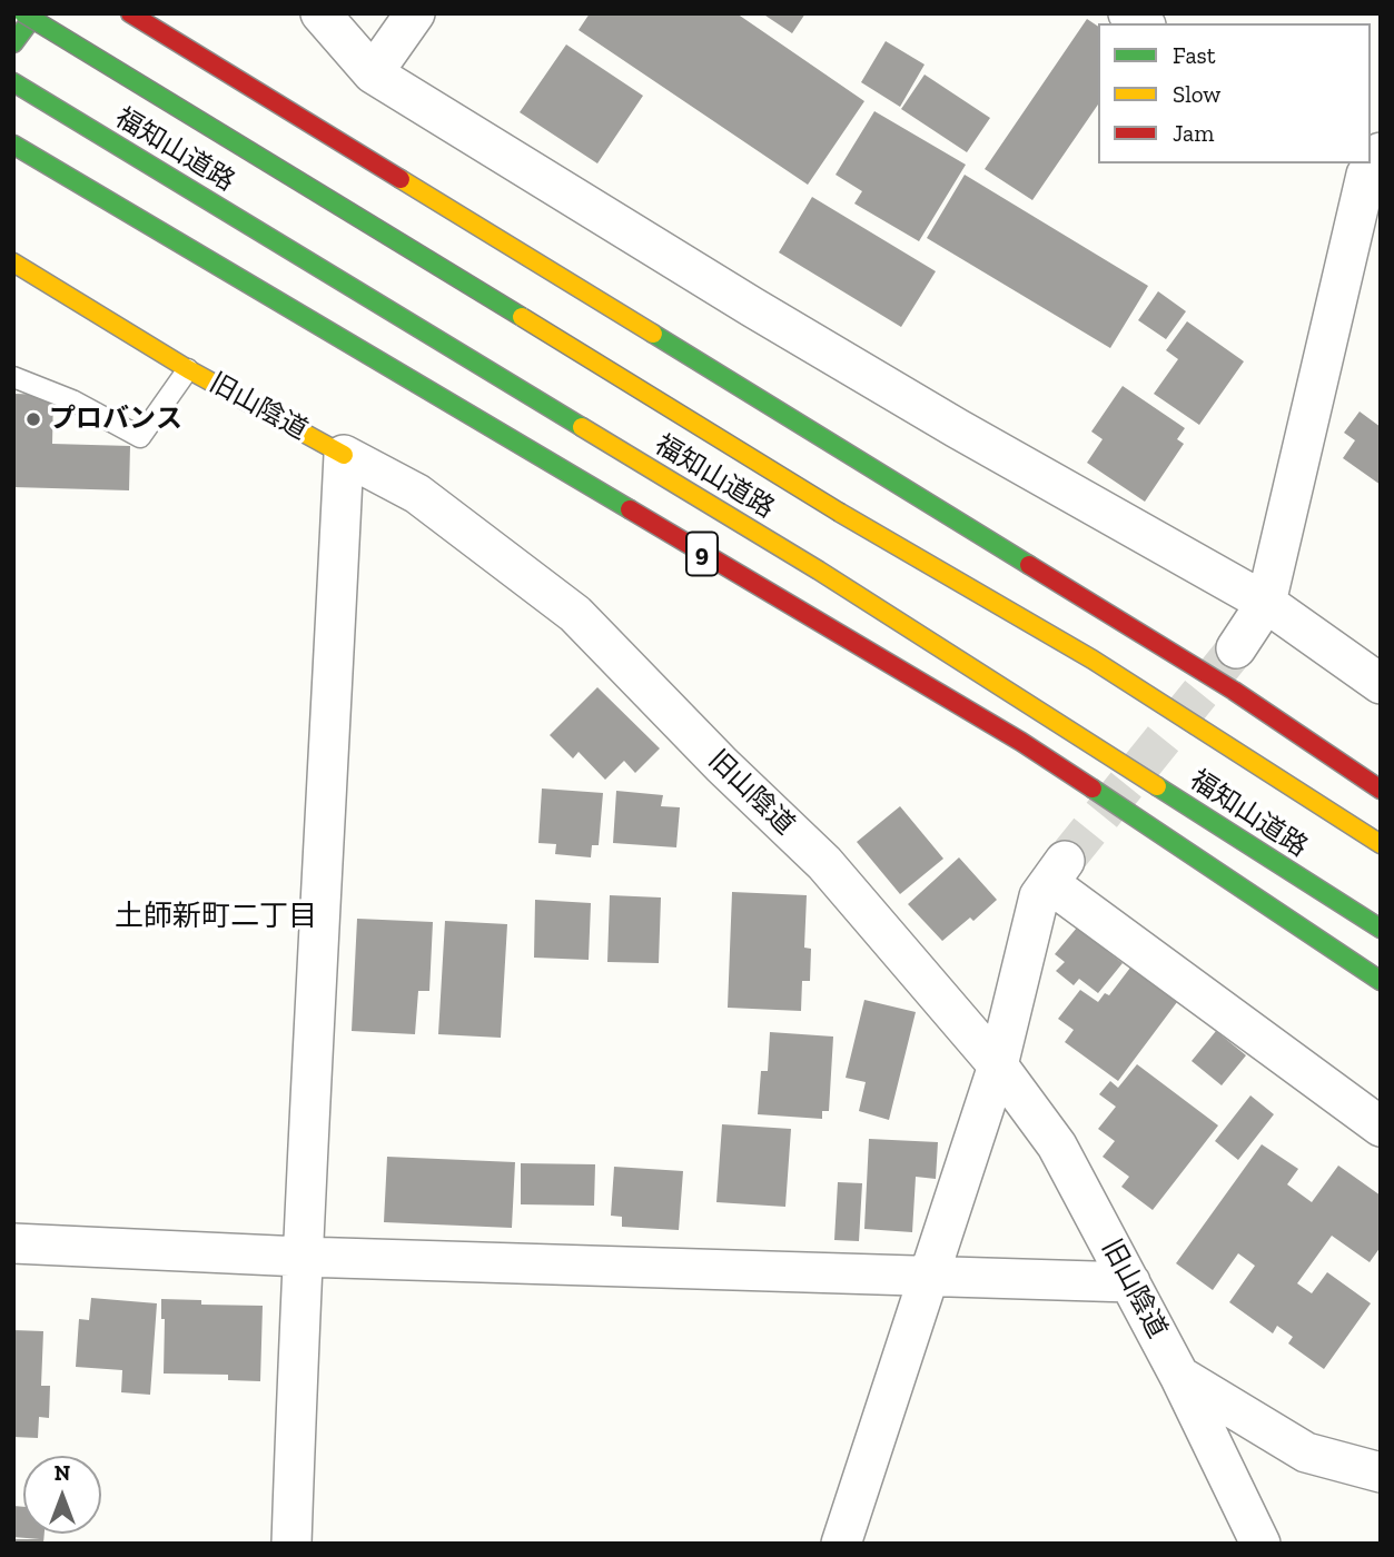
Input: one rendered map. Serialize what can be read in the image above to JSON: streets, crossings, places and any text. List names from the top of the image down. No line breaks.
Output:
{"streets":{"main road":["福知山道路","旧山陰道","9"]},"districts":["土師新町二丁目"],"places":["プロバンス"],"legend":["Fast","Slow","Jam"],"north":"top"}
